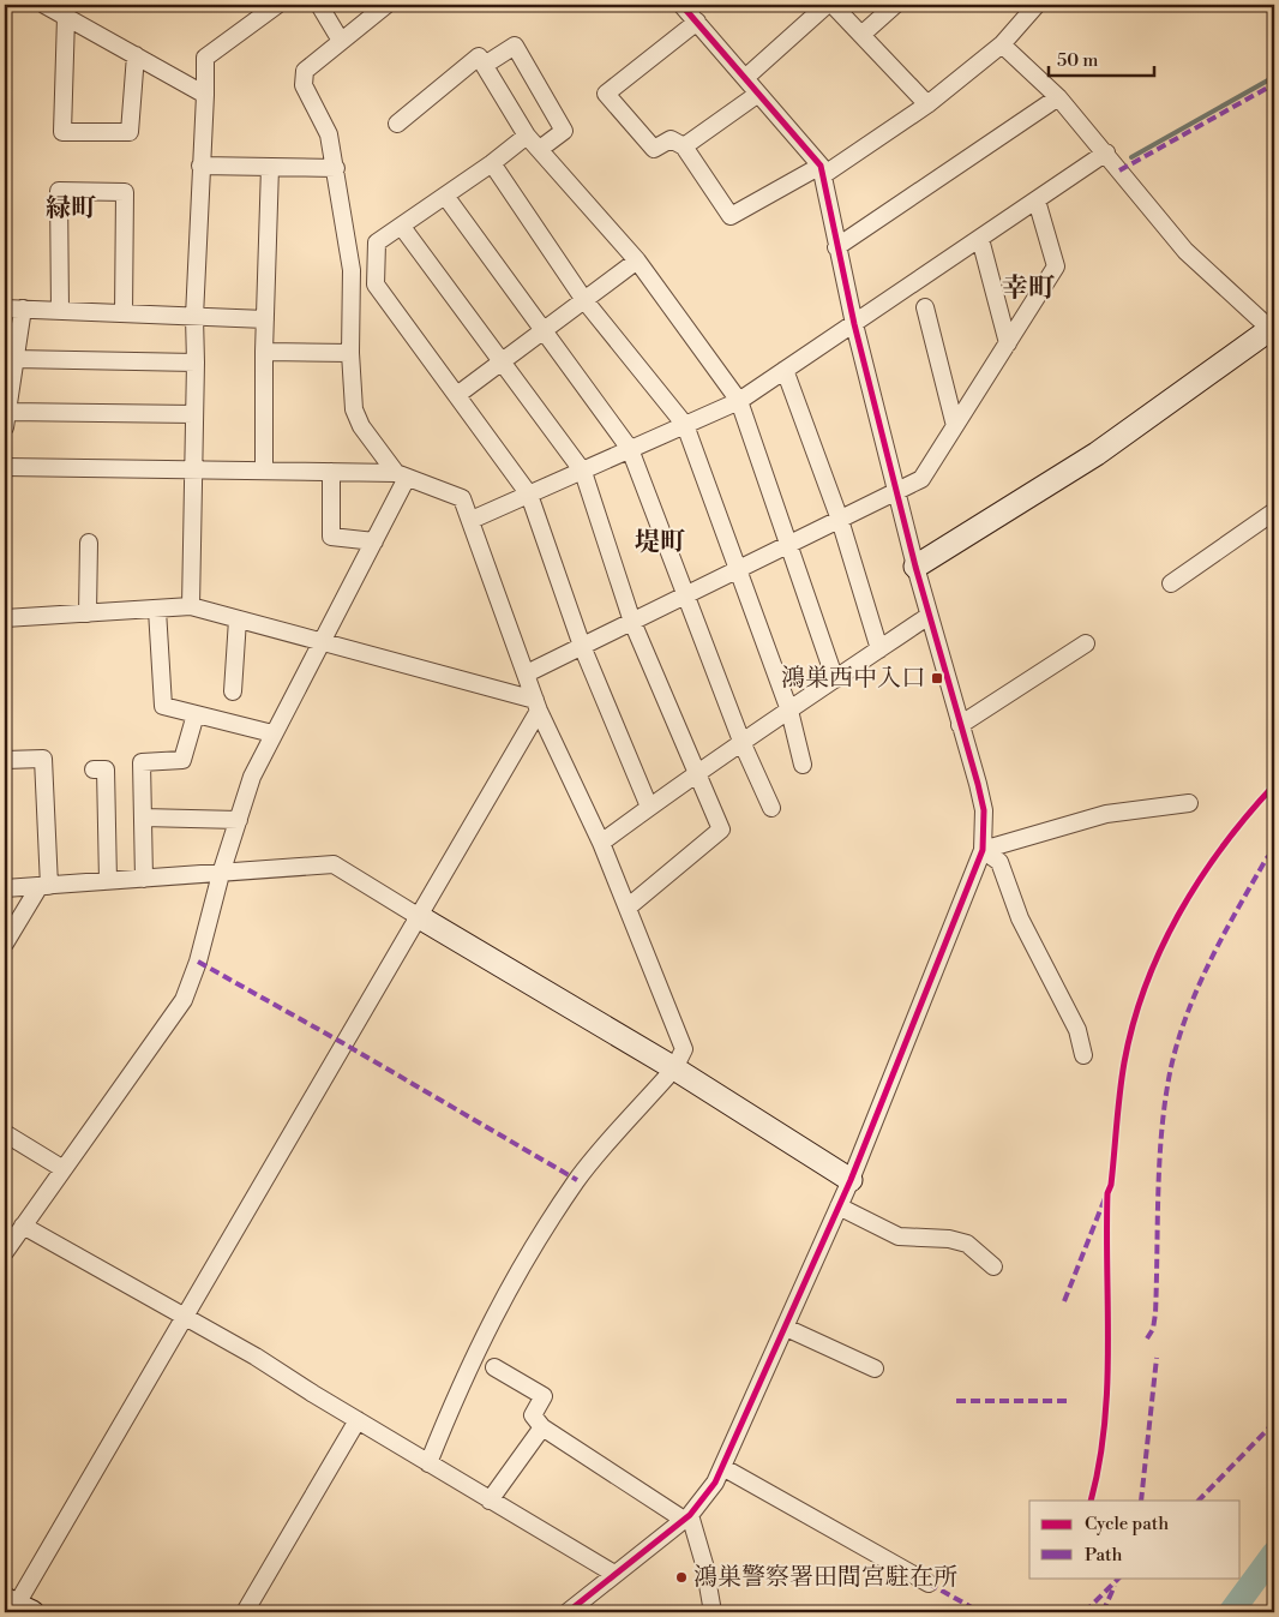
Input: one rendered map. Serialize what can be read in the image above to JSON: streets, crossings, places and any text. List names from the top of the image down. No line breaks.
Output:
{"districts":["緑町","幸町","堤町"],"places":{"transit":["鴻巣西中入口"],"other":["鴻巣警察署田間宮駐在所"]},"legend":["Cycle path","Path"],"scale_bar":"50 m"}
